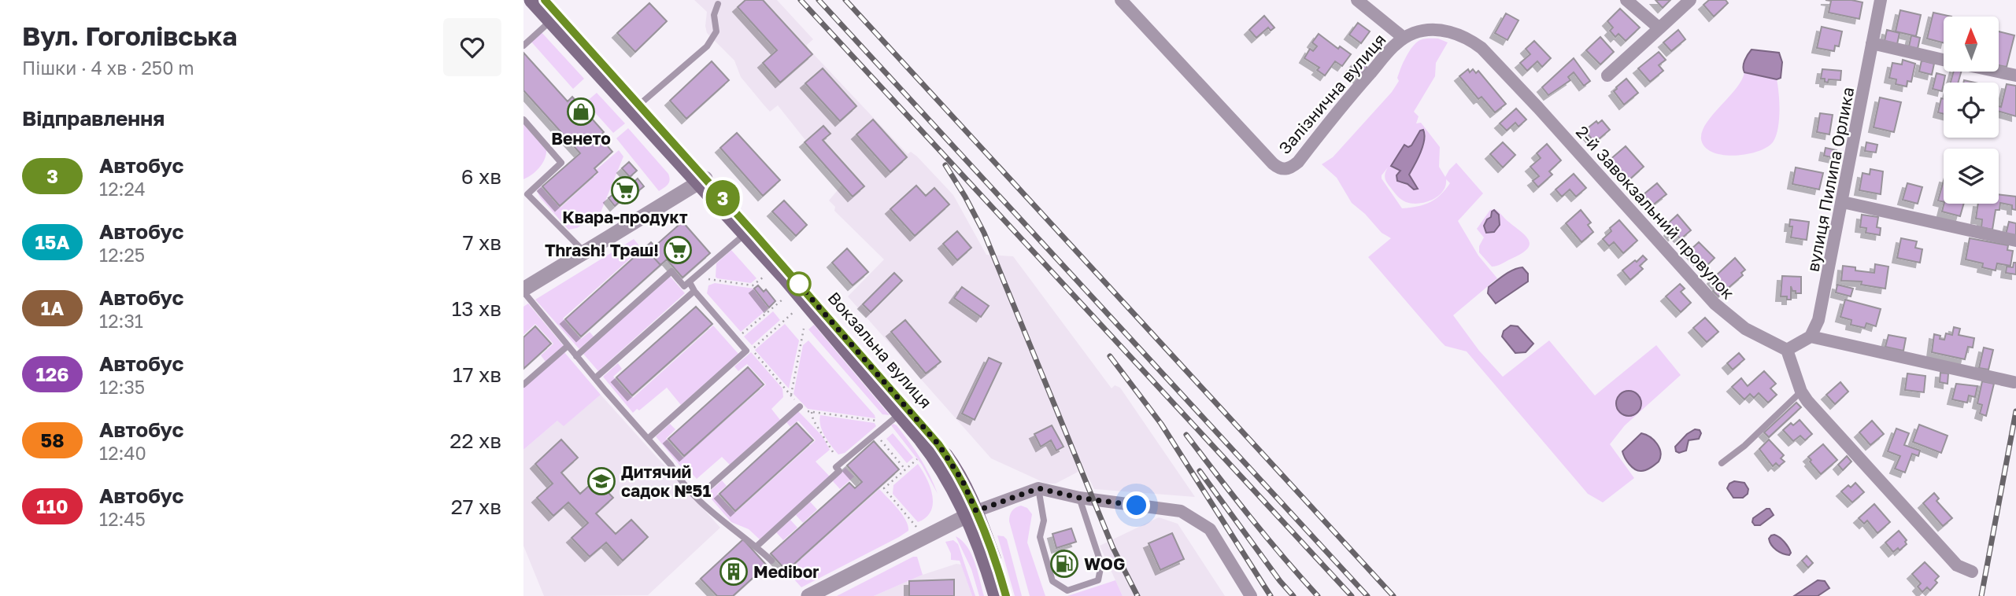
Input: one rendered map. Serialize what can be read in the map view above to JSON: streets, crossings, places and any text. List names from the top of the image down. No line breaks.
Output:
{"streets":{"main road":["Вокзальна вулиця"],"street":["Залізнична вулиця","вулиця Пилипа Орлика","2-й Завокзальний провулок"]},"crossings":[["Залізнична вулиця","2-й Завокзальний провулок"]],"places":{"shop":["Венето"],"supermarket":["Квара-продукт","Thrash! Траш!"],"school or university":["Дитячий садок №51"],"fuel station":["WOG"],"building":["Medibor"]},"lines":["bus line 3"],"north":"top","page":{"heading":[["Вул. Гоголівська","Пішки · 4 хв · 250 m"],"Відправлення"],"on_map":"3","list":[{"mark":"3","name":"Автобус","note":"12:24","value":"6 хв"},{"mark":"15A","name":"Автобус","note":"12:25","value":"7 хв"},{"mark":"1А","name":"Автобус","note":"12:31","value":"13 хв"},{"mark":"126","name":"Автобус","note":"12:35","value":"17 хв"},{"mark":"58","name":"Автобус","note":"12:40","value":"22 хв"},{"mark":"110","name":"Автобус","note":"12:45","value":"27 хв"}]}}
